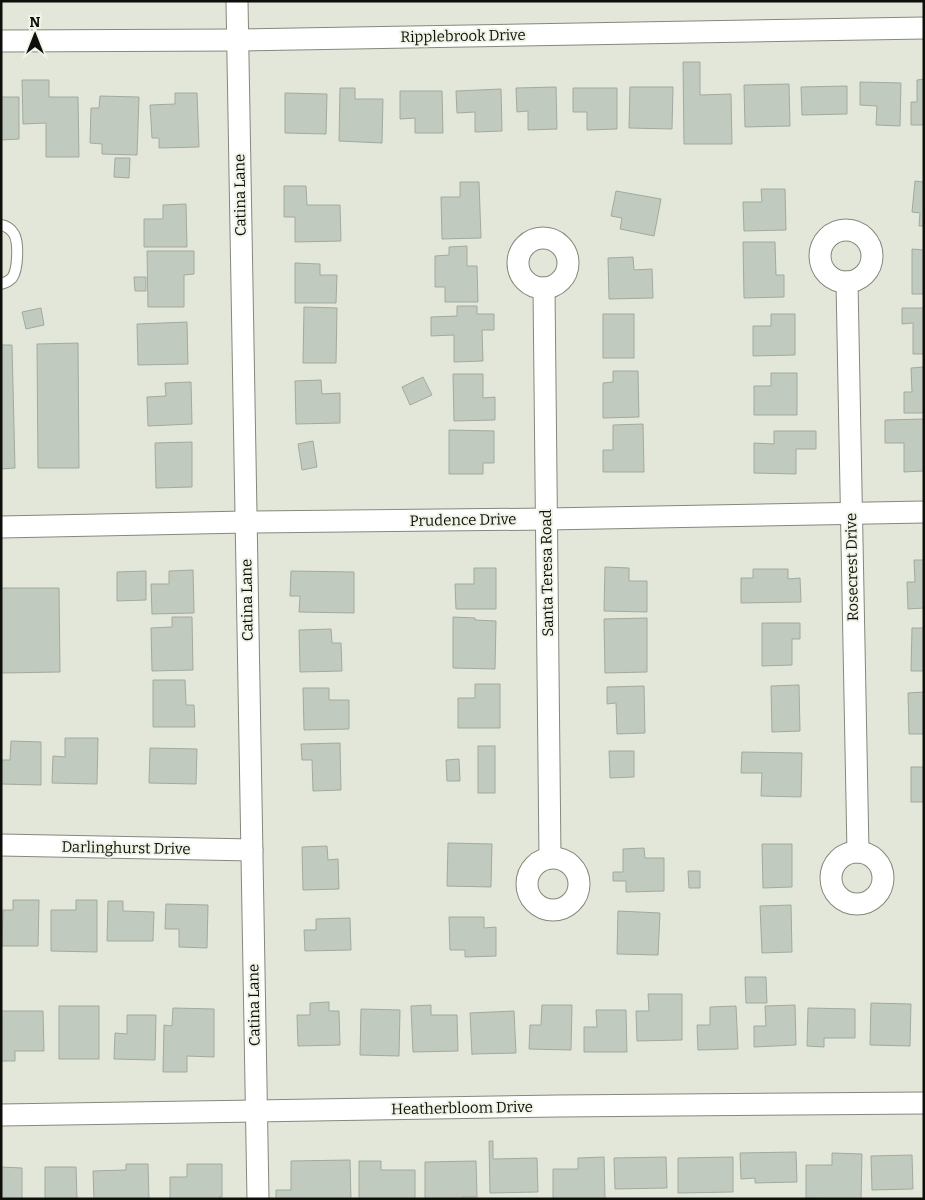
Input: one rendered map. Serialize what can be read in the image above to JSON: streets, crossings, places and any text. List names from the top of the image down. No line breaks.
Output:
{"streets":{"street":["Ripplebrook Drive","Catina Lane","Prudence Drive","Rosecrest Drive","Santa Teresa Road","Darlinghurst Drive","Heatherbloom Drive"]},"crossings":[["Ripplebrook Drive","Catina Lane"],["Catina Lane","Prudence Drive"],["Catina Lane","Darlinghurst Drive"],["Catina Lane","Heatherbloom Drive"],["Prudence Drive","Rosecrest Drive"],["Prudence Drive","Santa Teresa Road"]],"north":"top"}
